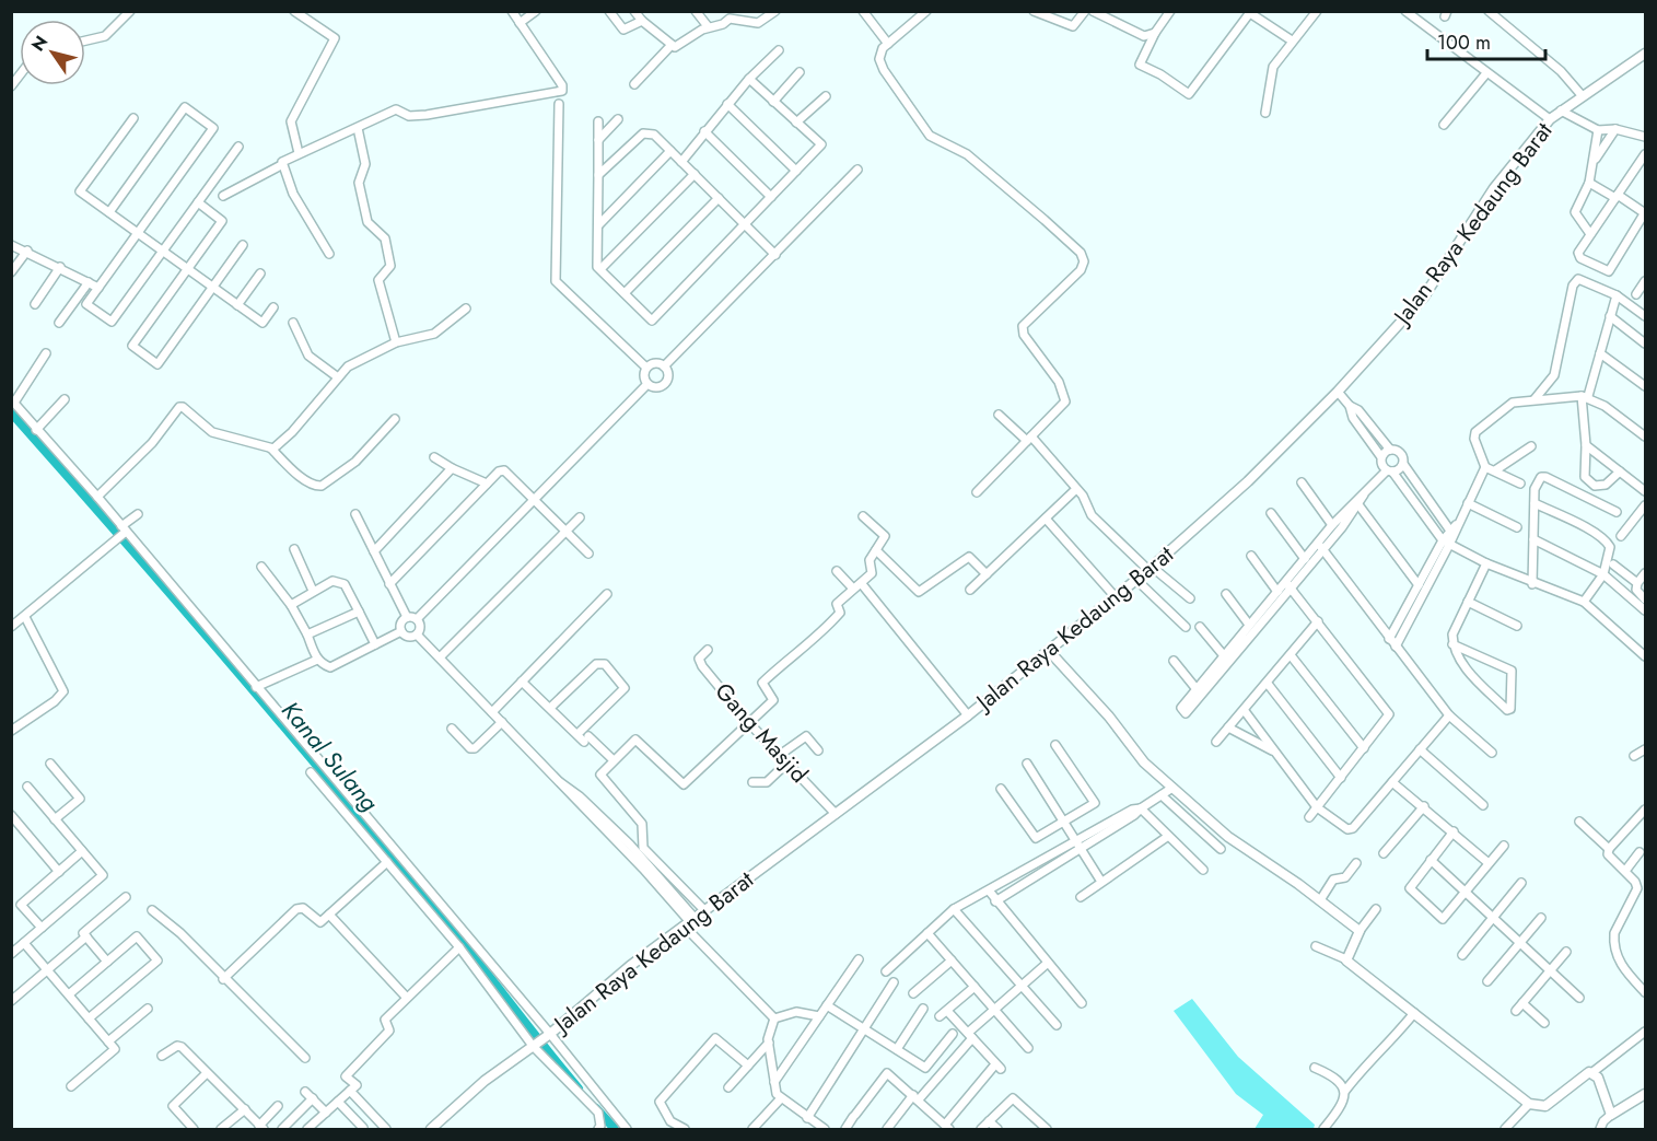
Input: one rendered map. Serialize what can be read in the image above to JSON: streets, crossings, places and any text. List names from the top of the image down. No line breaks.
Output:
{"streets":{"street":["Jalan Raya Kedaung Barat","Gang Masjid"]},"crossings":[["Jalan Raya Kedaung Barat","Gang Masjid"]],"water":["Kanal Sulang"],"scale_bar":"100 m","north":"top left"}
